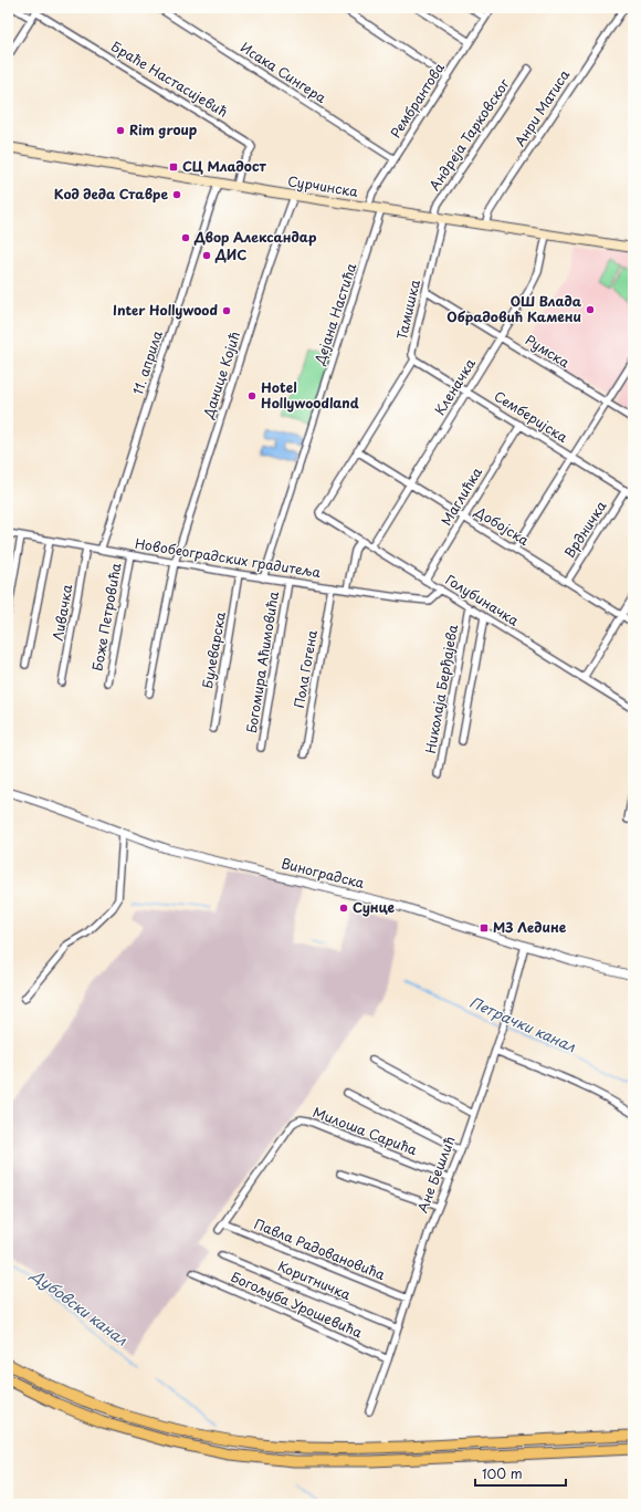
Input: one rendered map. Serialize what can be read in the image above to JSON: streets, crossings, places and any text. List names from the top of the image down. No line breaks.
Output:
{"streets":{"main road":["Сурчинска"],"street":["Исака Сингера","Браће Настасијевић","Рембрантова","Анри Матиса","Андреја Тарковског","Тамишка","Дејана Настића","Румска","11. априла","Данице Којић","Кленачка","Семберијска","Маглићка","Добојска","Врдничка","Новобеоградских градитеља","Голубиначка","Ливачка","Боже Петровића","Булеварска","Богомира Аћимовића","Пола Гогена","Николаја Берђајева","Виноградска","Милоша Сарића","Ане Бешлић","Павла Радовановића","Коритничка","Богољуба Урошевића"]},"crossings":[["Исака Сингера","Рембрантова"],["Браће Настасијевић","Сурчинска"],["Рембрантова","Сурчинска"],["Анри Матиса","Сурчинска"],["Андреја Тарковског","Сурчинска"],["Андреја Тарковског","Тамишка"],["Сурчинска","Тамишка"],["Сурчинска","Дејана Настића"],["Сурчинска","11. априла"],["Сурчинска","Данице Којић"],["Сурчинска","Кленачка"],["Тамишка","Румска"],["Тамишка","Семберијска"],["Тамишка","Добојска"],["Тамишка","Голубиначка"],["Дејана Настића","Новобеоградских градитеља"],["Румска","Кленачка"],["11. априла","Новобеоградских градитеља"],["Данице Којић","Новобеоградских градитеља"],["Кленачка","Семберијска"],["Кленачка","Добојска"],["Кленачка","Голубиначка"],["Семберијска","Маглићка"],["Семберијска","Врдничка"],["Маглићка","Добојска"],["Маглићка","Голубиначка"],["Добојска","Врдничка"],["Новобеоградских градитеља","Голубиначка"],["Новобеоградских градитеља","Ливачка"],["Новобеоградских градитеља","Боже Петровића"],["Новобеоградских градитеља","Булеварска"],["Новобеоградских градитеља","Богомира Аћимовића"],["Новобеоградских градитеља","Пола Гогена"],["Голубиначка","Николаја Берђајева"],["Виноградска","Ане Бешлић"],["Милоша Сарића","Ане Бешлић"],["Милоша Сарића","Павла Радовановића"],["Ане Бешлић","Павла Радовановића"],["Ане Бешлић","Коритничка"],["Ане Бешлић","Богољуба Урошевића"]],"water":["Петрачки канал","Дубовски канал"],"places":{"other":["Rim group","Код деда Ставре","Двор Александар","ДИС","ОШ Влада Обрадовић Камени","Inter Hollywood","Hotel Hollywoodland","Сунце"],"transit":["СЦ Младост","МЗ Ледине"]},"scale_bar":"100 m"}
